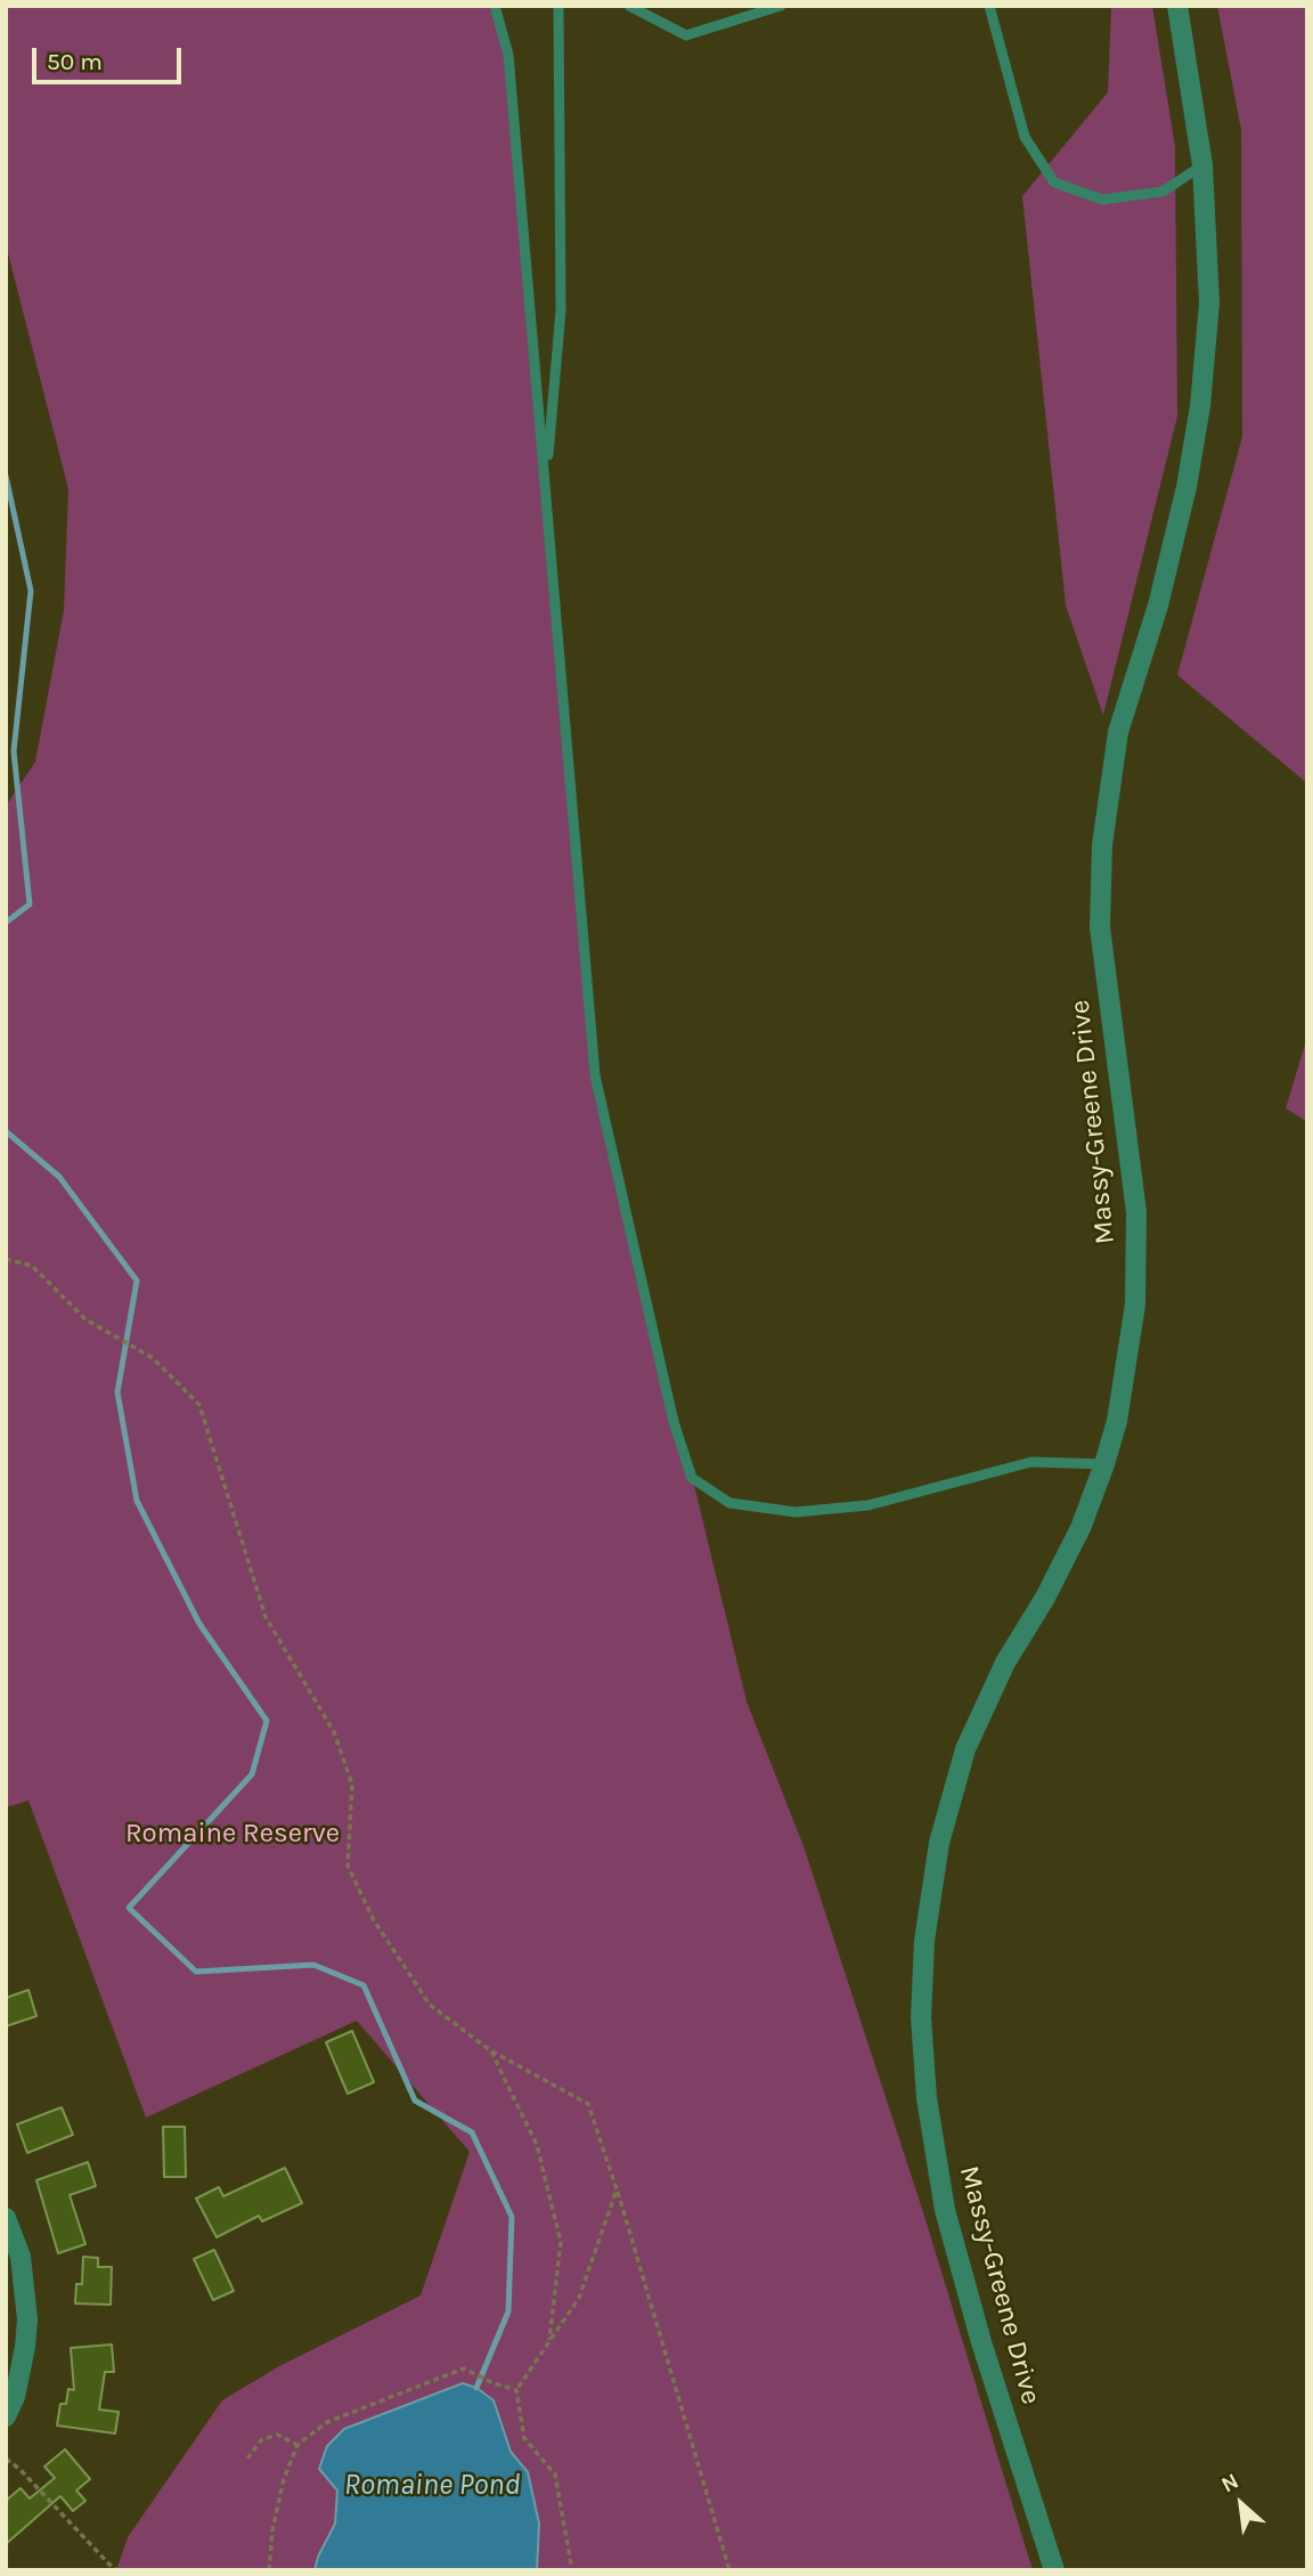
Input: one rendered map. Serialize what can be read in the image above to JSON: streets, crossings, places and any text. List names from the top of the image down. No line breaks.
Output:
{"streets":{"street":["Massy-Greene Drive"]},"water":["Romaine Pond"],"parks":["Romaine Reserve"],"scale_bar":"50 m","north":"top left"}
